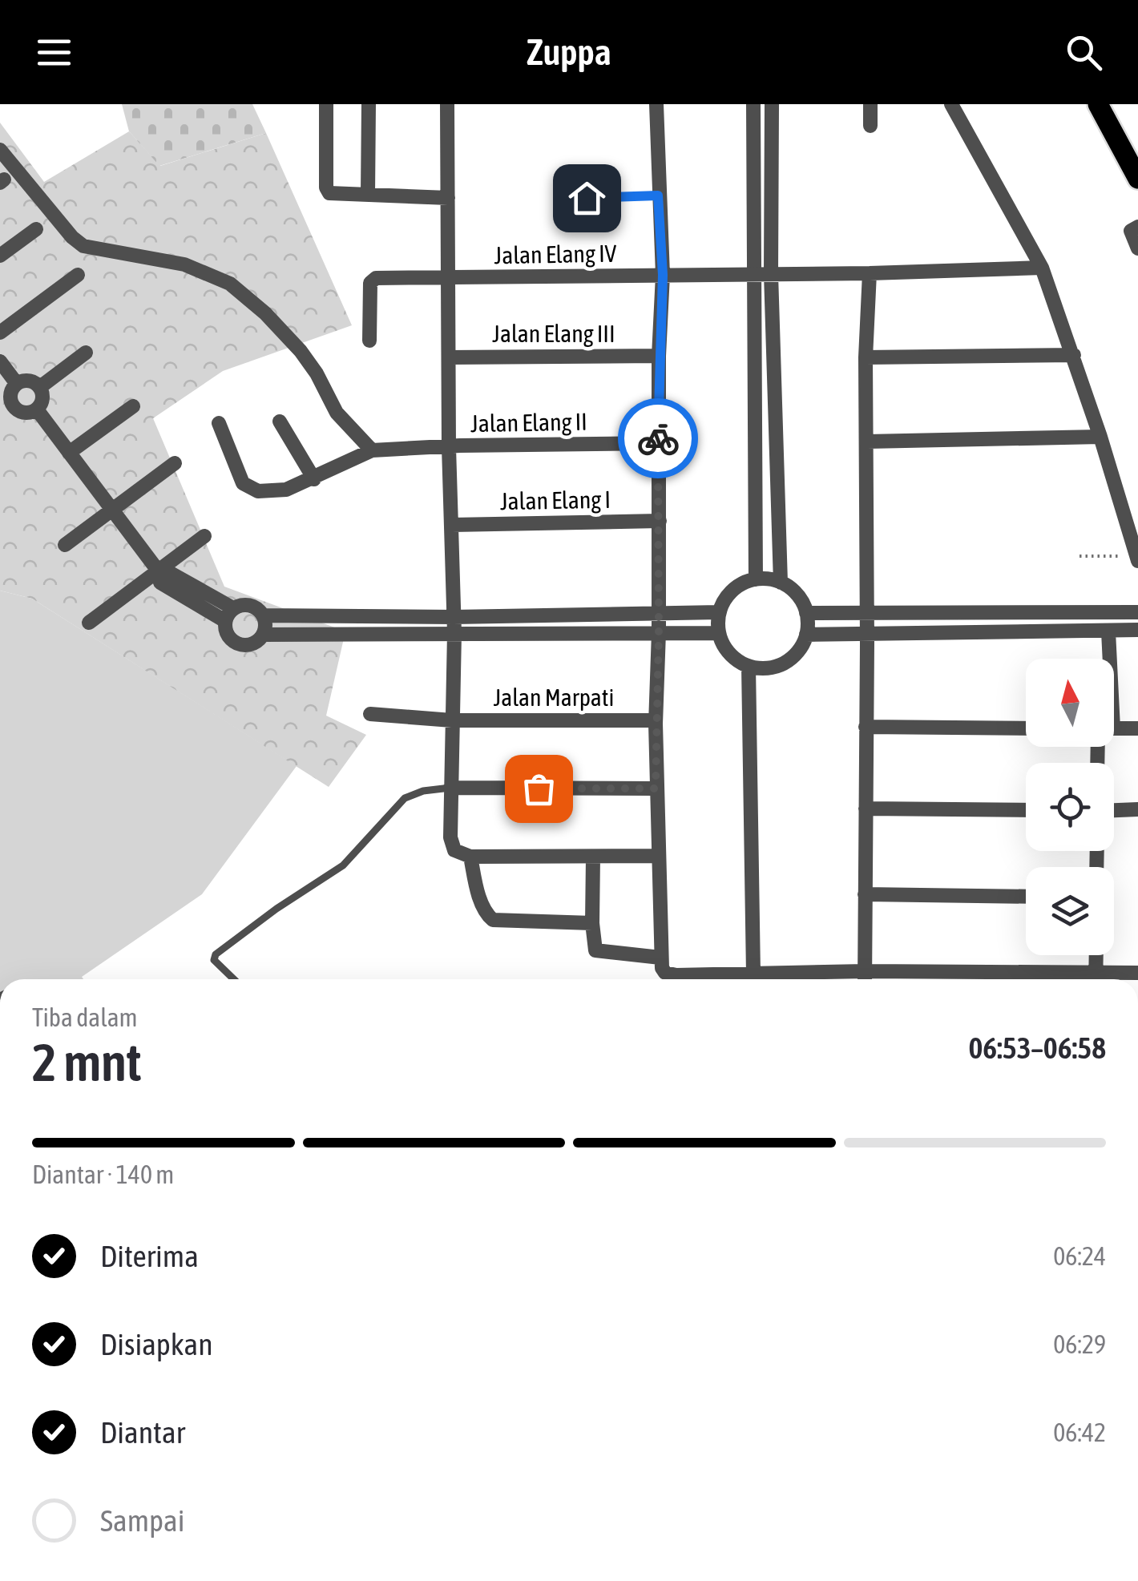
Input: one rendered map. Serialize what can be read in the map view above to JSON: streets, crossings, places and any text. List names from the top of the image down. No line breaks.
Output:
{"streets":{"street":["Jalan Elang IV","Jalan Elang III","Jalan Elang II","Jalan Elang I","Jalan Marpati"]},"north":"top","page":{"header":"Zuppa","heading":["2 mnt","Tiba dalam","06:53–06:58"],"bar":"Diantar · 140 m","list":[["Diterima","06:24"],["Disiapkan","06:29"],["Diantar","06:42"],"Sampai"]}}
